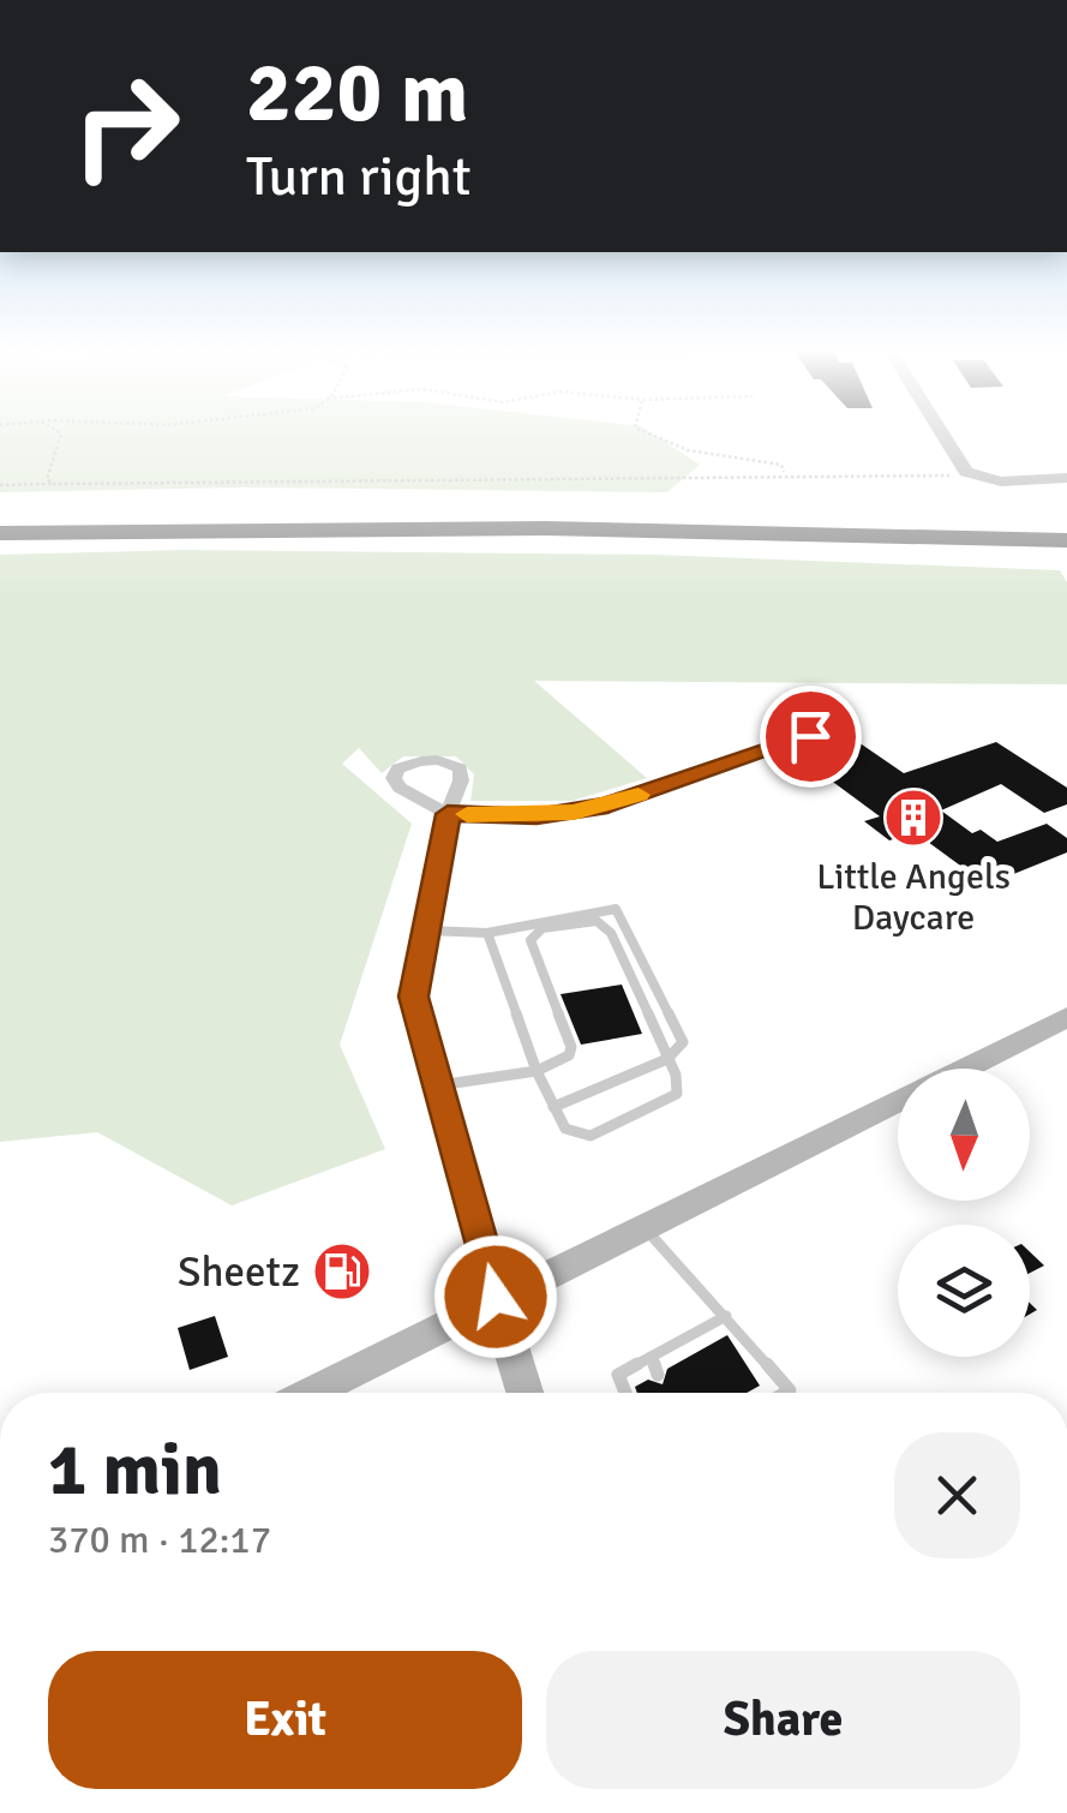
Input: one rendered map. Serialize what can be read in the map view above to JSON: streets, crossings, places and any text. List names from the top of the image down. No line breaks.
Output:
{"places":{"building":["Little Angels Daycare"],"fuel station":["Sheetz"]},"north":"bottom","page":{"turn":["220 m","Turn right"],"heading":["1 min","370 m · 12:17"],"buttons":["Exit","Share"]}}
